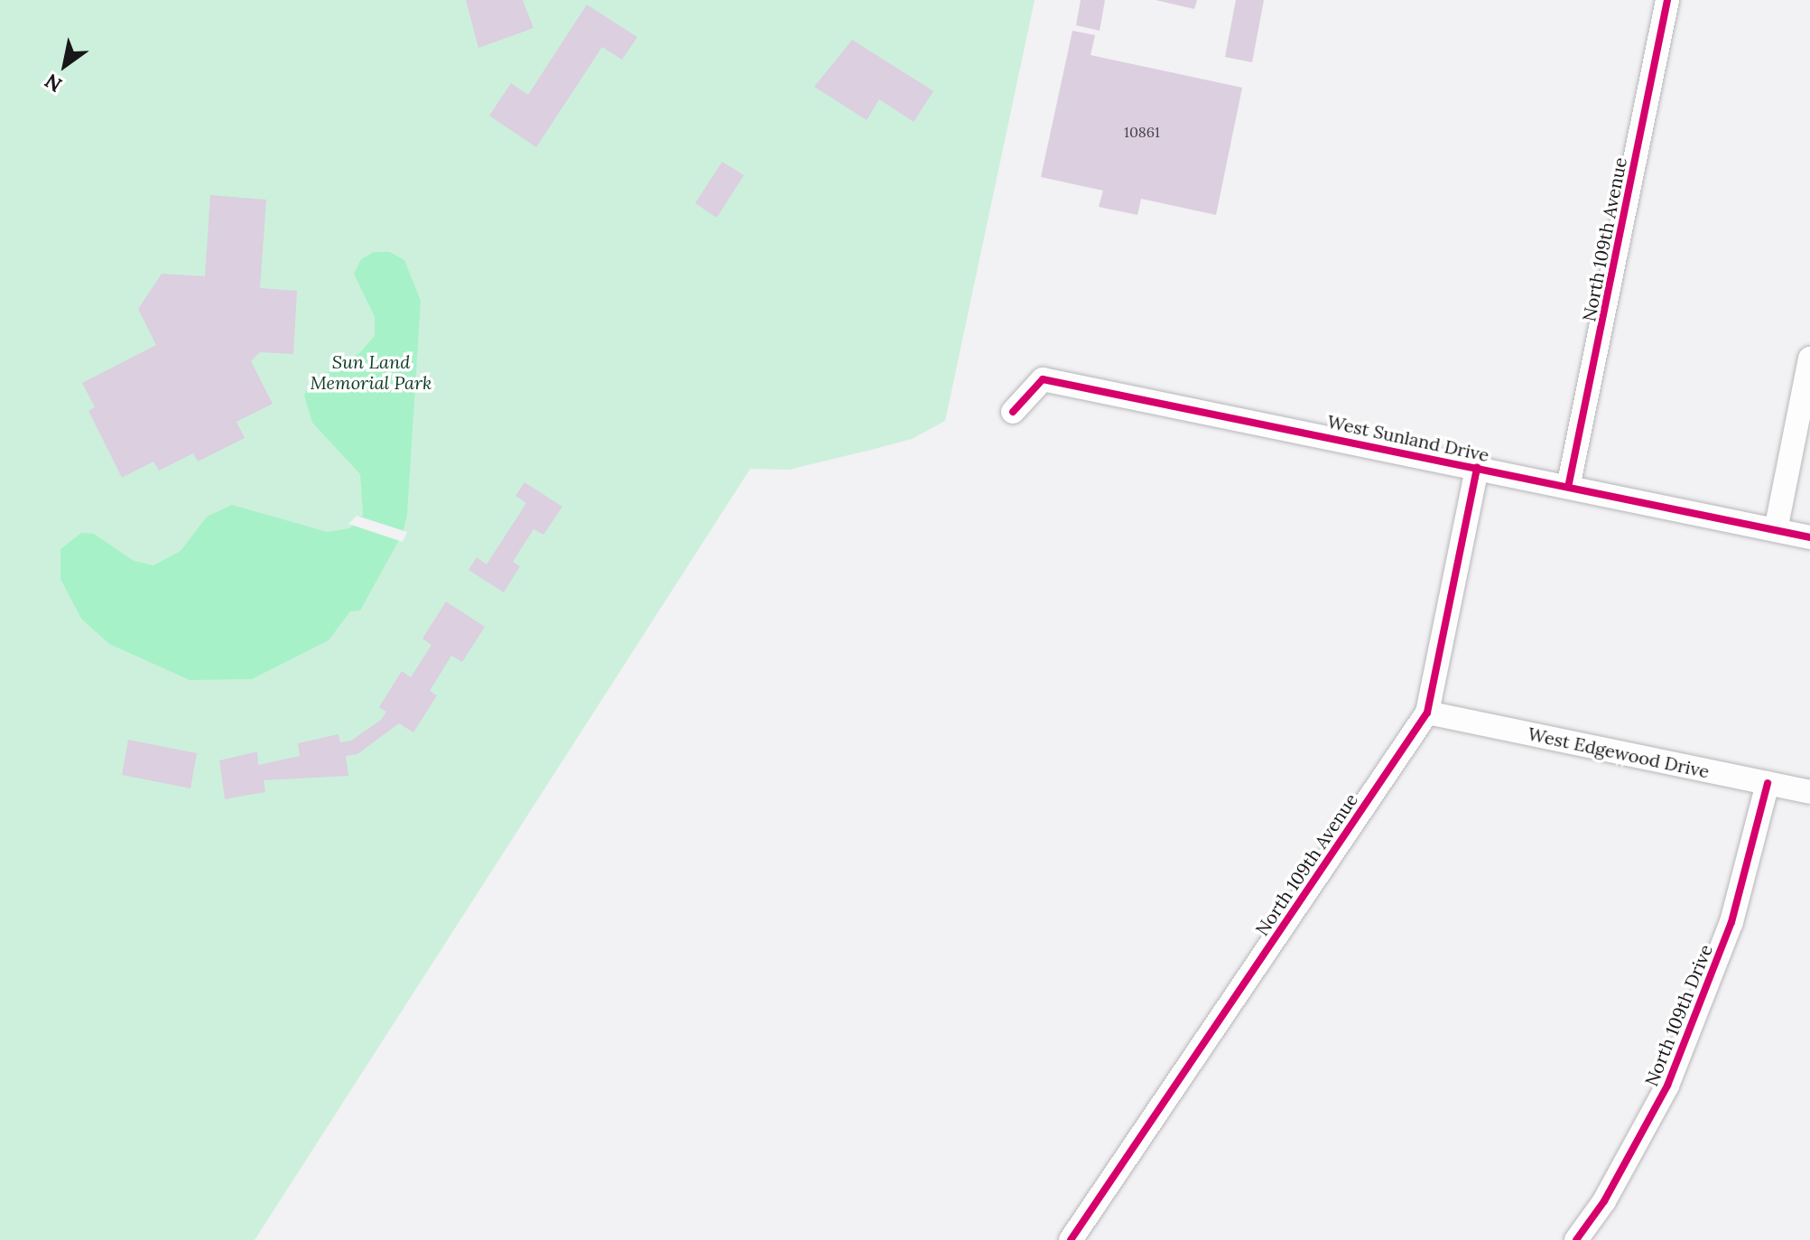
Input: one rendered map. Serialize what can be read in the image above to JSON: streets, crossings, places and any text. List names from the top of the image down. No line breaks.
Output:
{"streets":{"street":["North 109th Avenue","West Sunland Drive","West Edgewood Drive","North 109th Drive"]},"crossings":[["North 109th Avenue","West Sunland Drive"],["North 109th Avenue","West Edgewood Drive"],["West Edgewood Drive","North 109th Drive"]],"parks":["Sun Land Memorial Park"],"house_numbers":["10861"],"north":"bottom left"}
